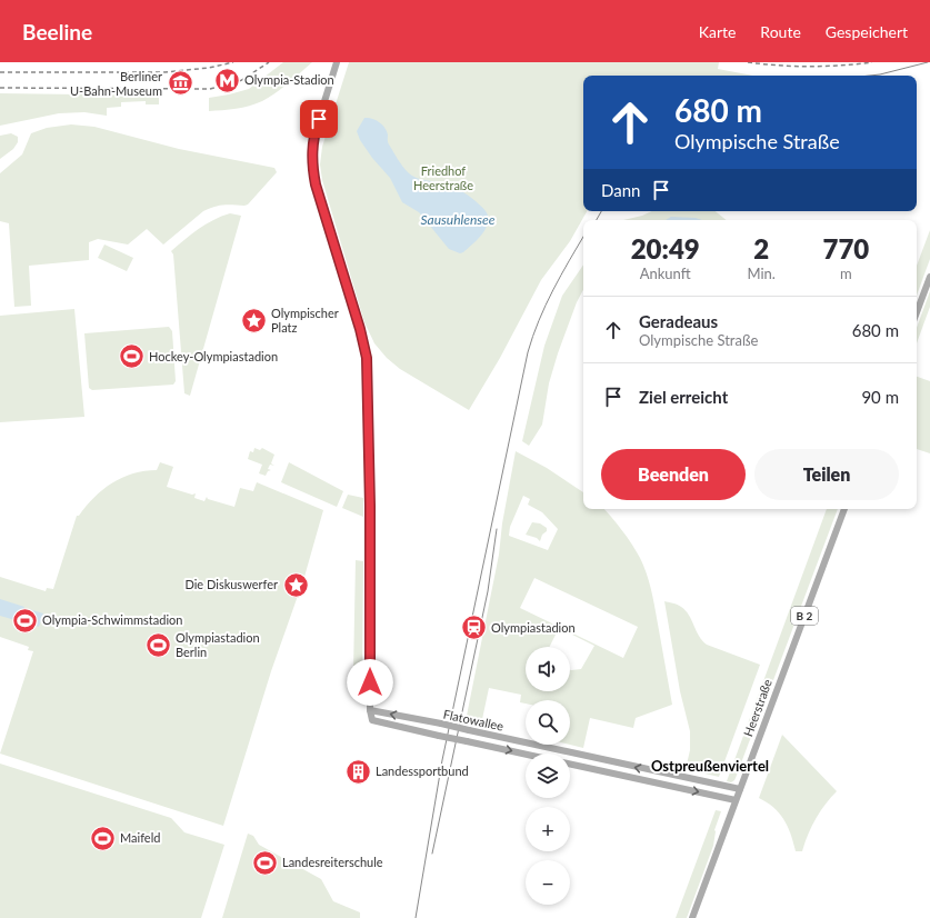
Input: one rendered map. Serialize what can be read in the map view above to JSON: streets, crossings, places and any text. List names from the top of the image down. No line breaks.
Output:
{"streets":{"main road":["B 2","Heerstraße","Flatowallee"]},"crossings":[["Heerstraße","Flatowallee"]],"districts":["Ostpreußenviertel"],"water":["Sausuhlensee"],"parks":["Friedhof Heerstraße"],"places":{"metro station":["Olympia-Stadion"],"museum":["Berliner U-Bahn-Museum"],"place":["Olympischer Platz","Die Diskuswerfer"],"sports":["Hockey-Olympiastadion","Olympia-Schwimmstadion","Olympiastadion Berlin","Maifeld","Landesreiterschule"],"station":["Olympiastadion"],"building":["Landessportbund"]},"page":{"header":"Beeline","nav":["Karte","Route","Gespeichert"],"turn":["680 m","Olympische Straße"],"then":"Dann","eta":["20:49","Ankunft","2","Min.","770","m"],"list":[{"name":"Geradeaus","note":"Olympische Straße","value":"680 m"},{"name":"Ziel erreicht","value":"90 m"}],"buttons":["Beenden","Teilen"],"map_buttons":["+","−"]}}
